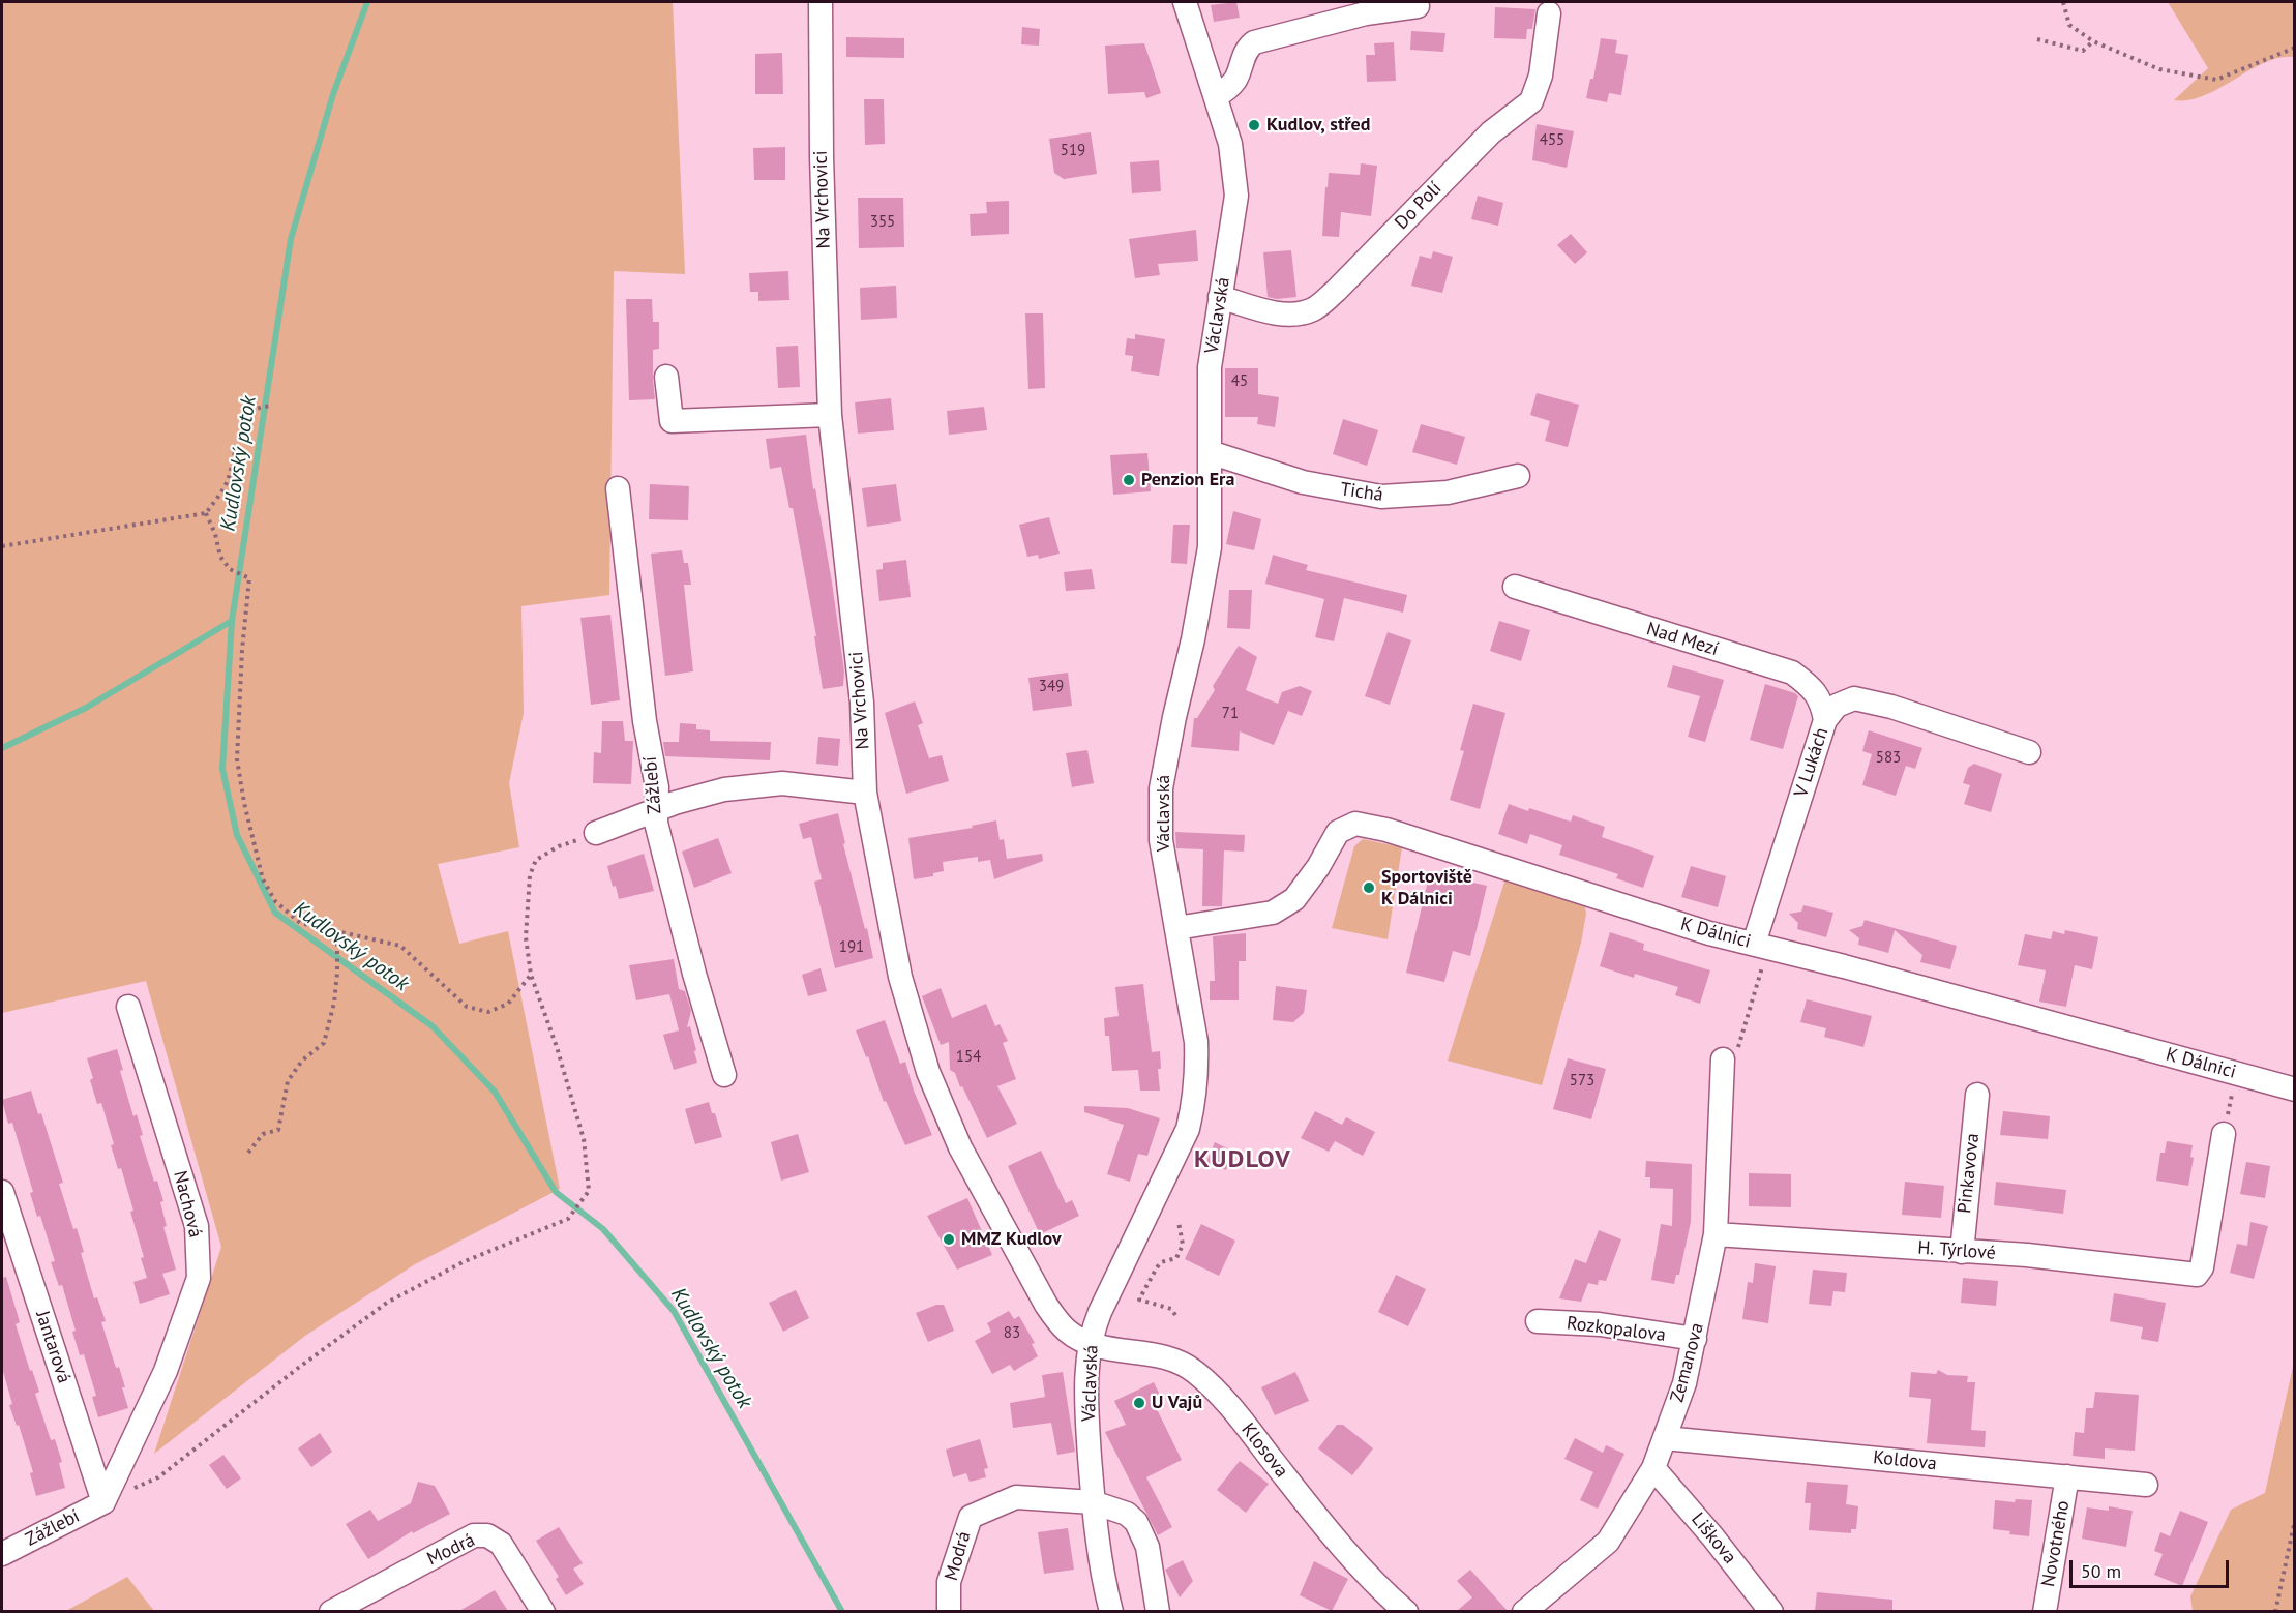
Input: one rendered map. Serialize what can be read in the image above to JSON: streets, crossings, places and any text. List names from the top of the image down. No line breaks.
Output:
{"streets":{"street":["Na Vrchovici","Do Polí","Václavská","Tichá","Nad Mezí","V Lukách","Zážlebí","K Dálnici","Pinkavova","Nachová","H. Týrlové","Rozkopalova","Jantarová","Zemanova","Klosova","Koldova","Liškova","Novotného","Modrá"]},"crossings":[["Na Vrchovici","Václavská"],["Na Vrchovici","Klosova"],["Do Polí","Václavská"],["Václavská","Tichá"],["Václavská","K Dálnici"],["Václavská","Klosova"],["Václavská","Modrá"],["Nad Mezí","V Lukách"],["V Lukách","K Dálnici"],["Zážlebí","Nachová"],["Zážlebí","Jantarová"],["Pinkavova","H. Týrlové"],["Nachová","Jantarová"],["H. Týrlové","Zemanova"],["Rozkopalova","Zemanova"],["Zemanova","Koldova"],["Zemanova","Liškova"],["Koldova","Novotného"]],"districts":["KUDLOV"],"water":["Kudlovský potok"],"places":["Kudlov, střed","Penzion Era","Sportoviště K Dálnici","MMZ Kudlov","U Vajů"],"house_numbers":["455","519","355","45","349","71","583","191","154","573","83"],"scale_bar":"50 m"}
